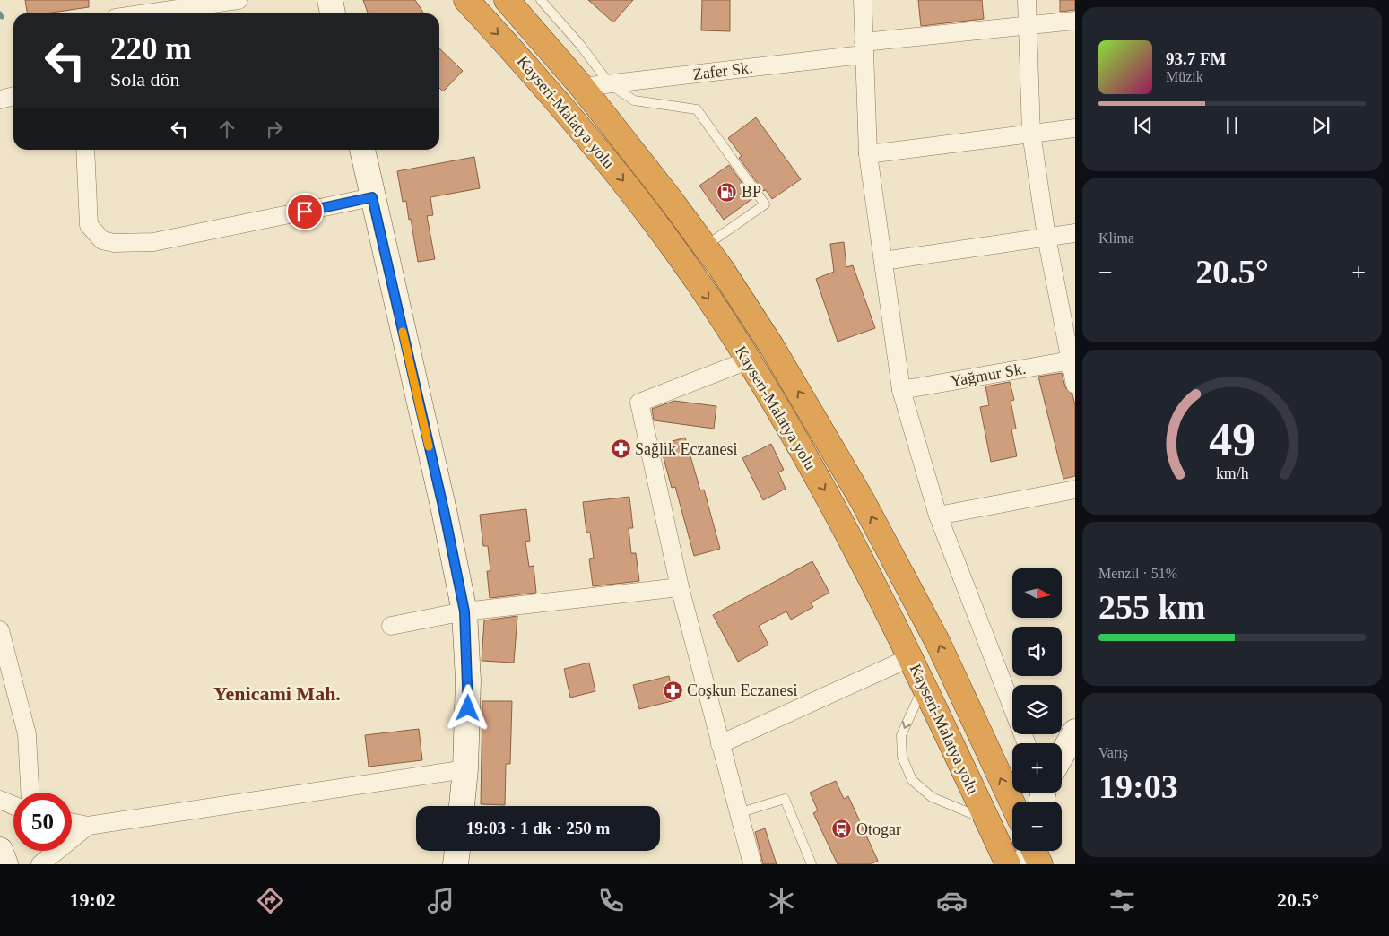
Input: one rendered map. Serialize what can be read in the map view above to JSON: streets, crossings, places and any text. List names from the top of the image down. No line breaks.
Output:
{"streets":{"highway":["Kayseri-Malatya yolu"],"street":["Zafer Sk.","Yağmur Sk."]},"crossings":[["Zafer Sk.","Kayseri-Malatya yolu"]],"districts":["Yenicami Mah."],"places":{"fuel station":["BP"],"pharmacy":["Sağlık Eczanesi","Coşkun Eczanesi"],"bus stop":["Otogar"]},"north":"right","page":{"turn":["220 m","Sola dön"],"song":["93.7 FM","Müzik"],"tile":["Klima",["Menzil · 51%","255 km"],["Varış","19:03"]],"heat":["−","20.5°","+"],"map_buttons":["+","−"],"limit":"50","trip":"19:03 · 1 dk · 250 m","tabs":["19:02","20.5°"],"gauge":["49","km/h"]}}
